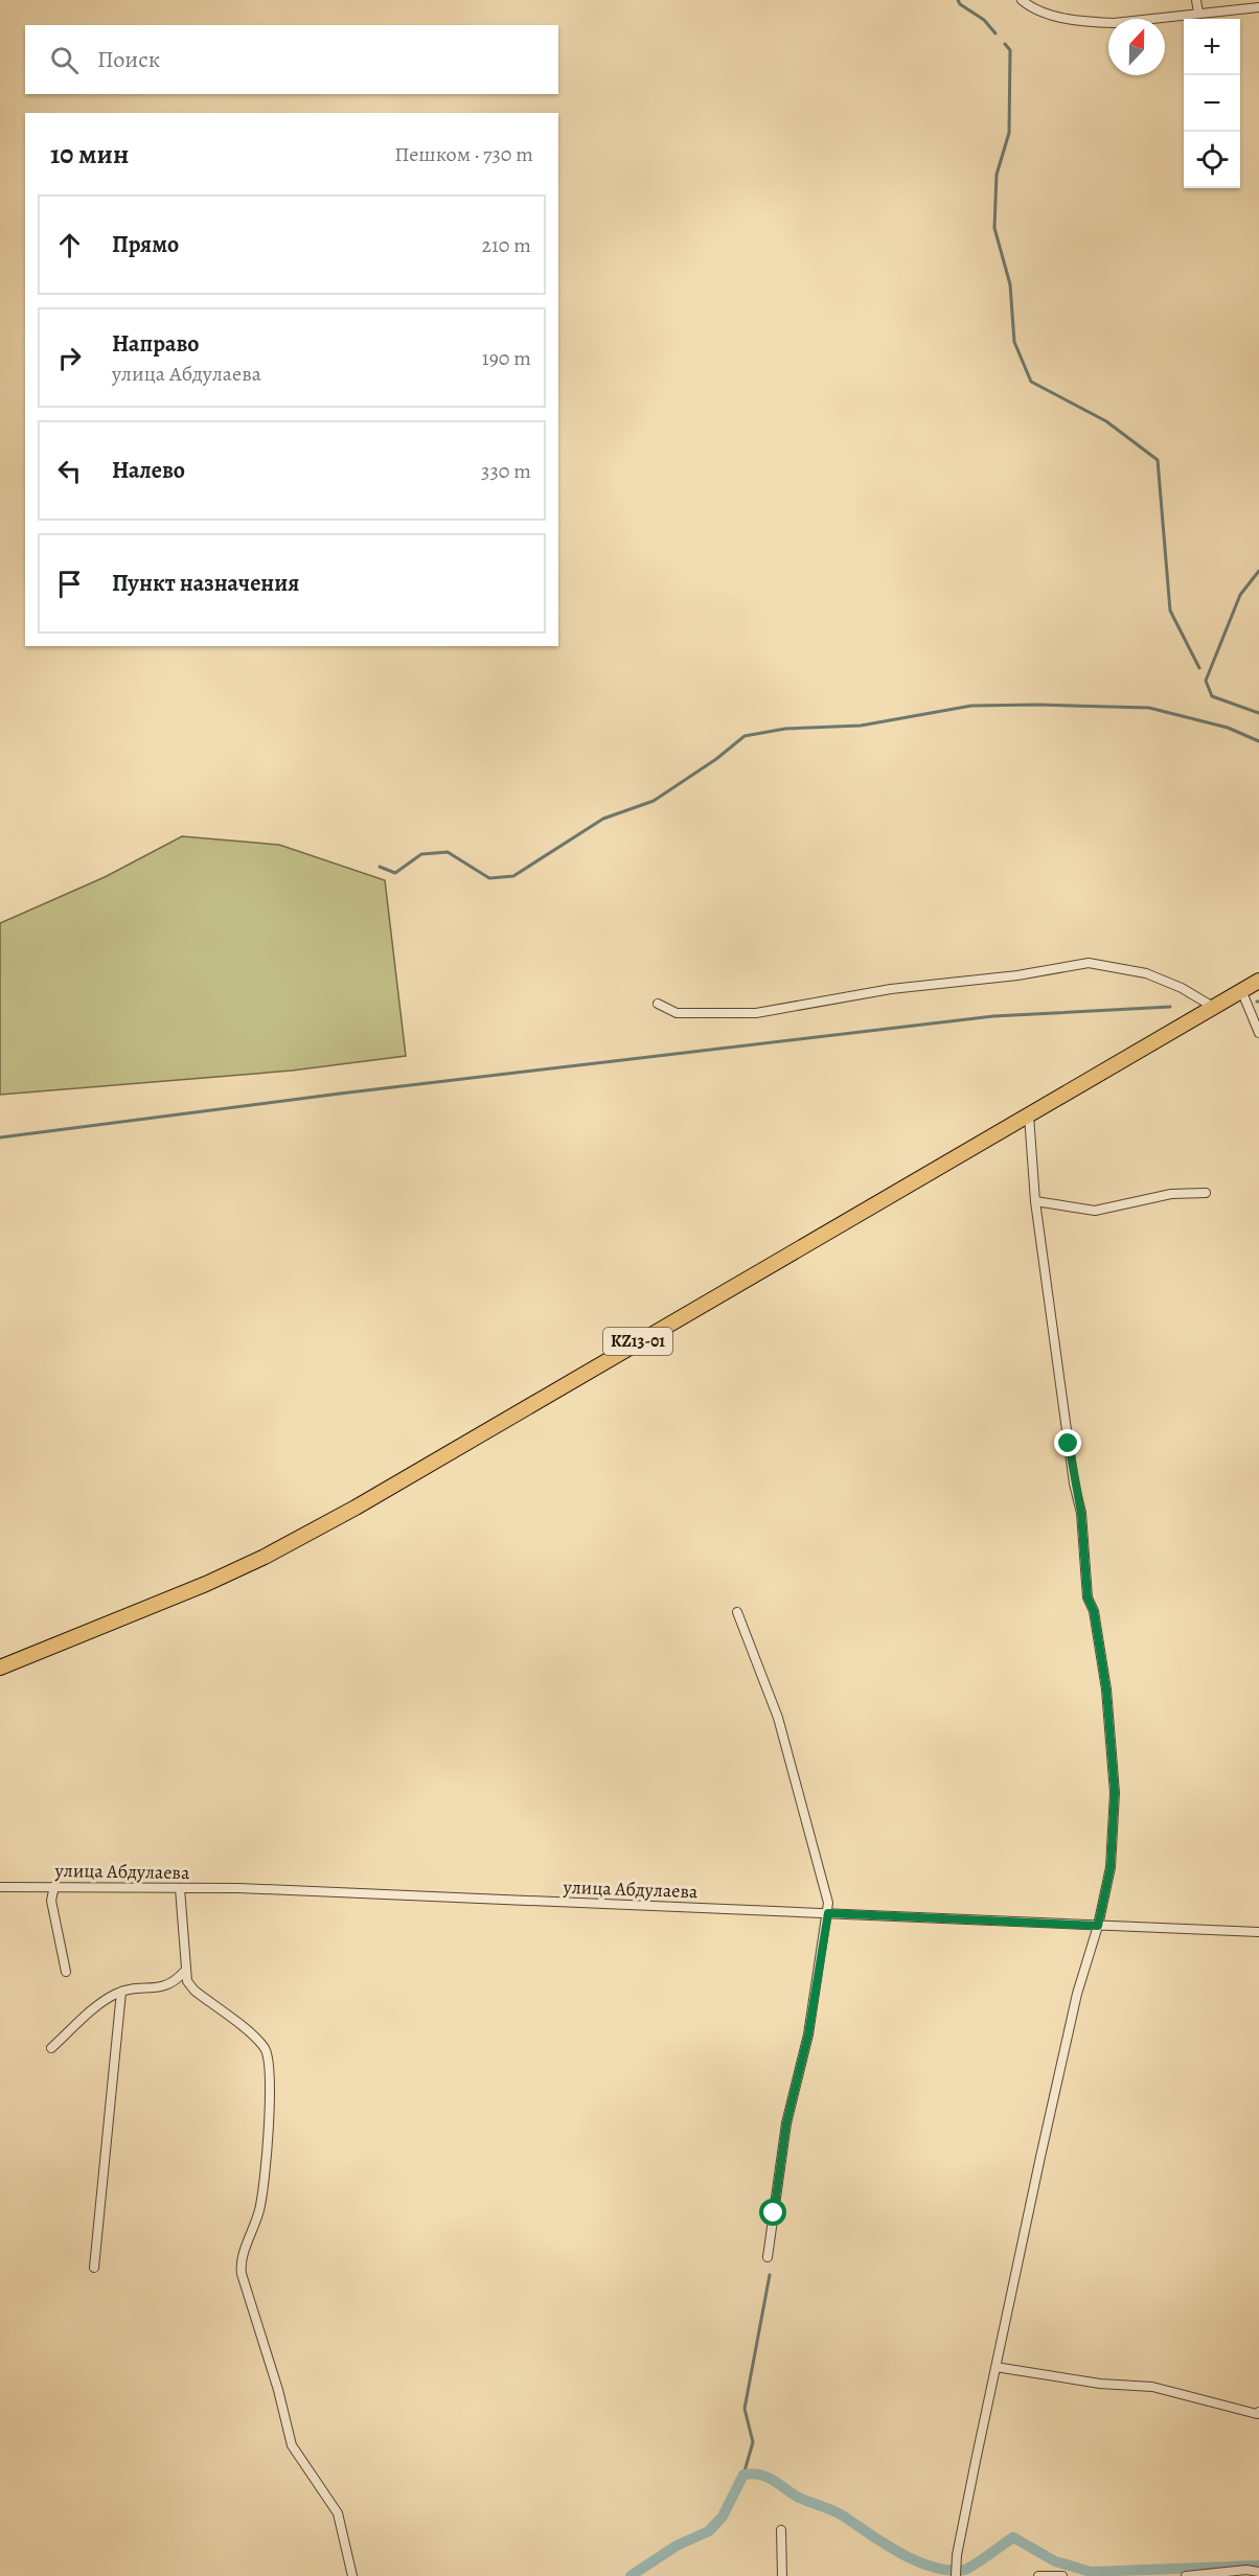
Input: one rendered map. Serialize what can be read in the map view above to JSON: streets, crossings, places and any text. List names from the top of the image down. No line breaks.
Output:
{"streets":{"highway":["KZ13-01"],"street":["улица Абдулаева"]},"north":"top","page":{"map_buttons":["+","−"],"search":"Поиск","heading":["10 мин","Пешком · 730 m"],"list":[["Прямо","210 m"],["Направо","улица Абдулаева","190 m"],["Налево","330 m"],"Пункт назначения"]}}
